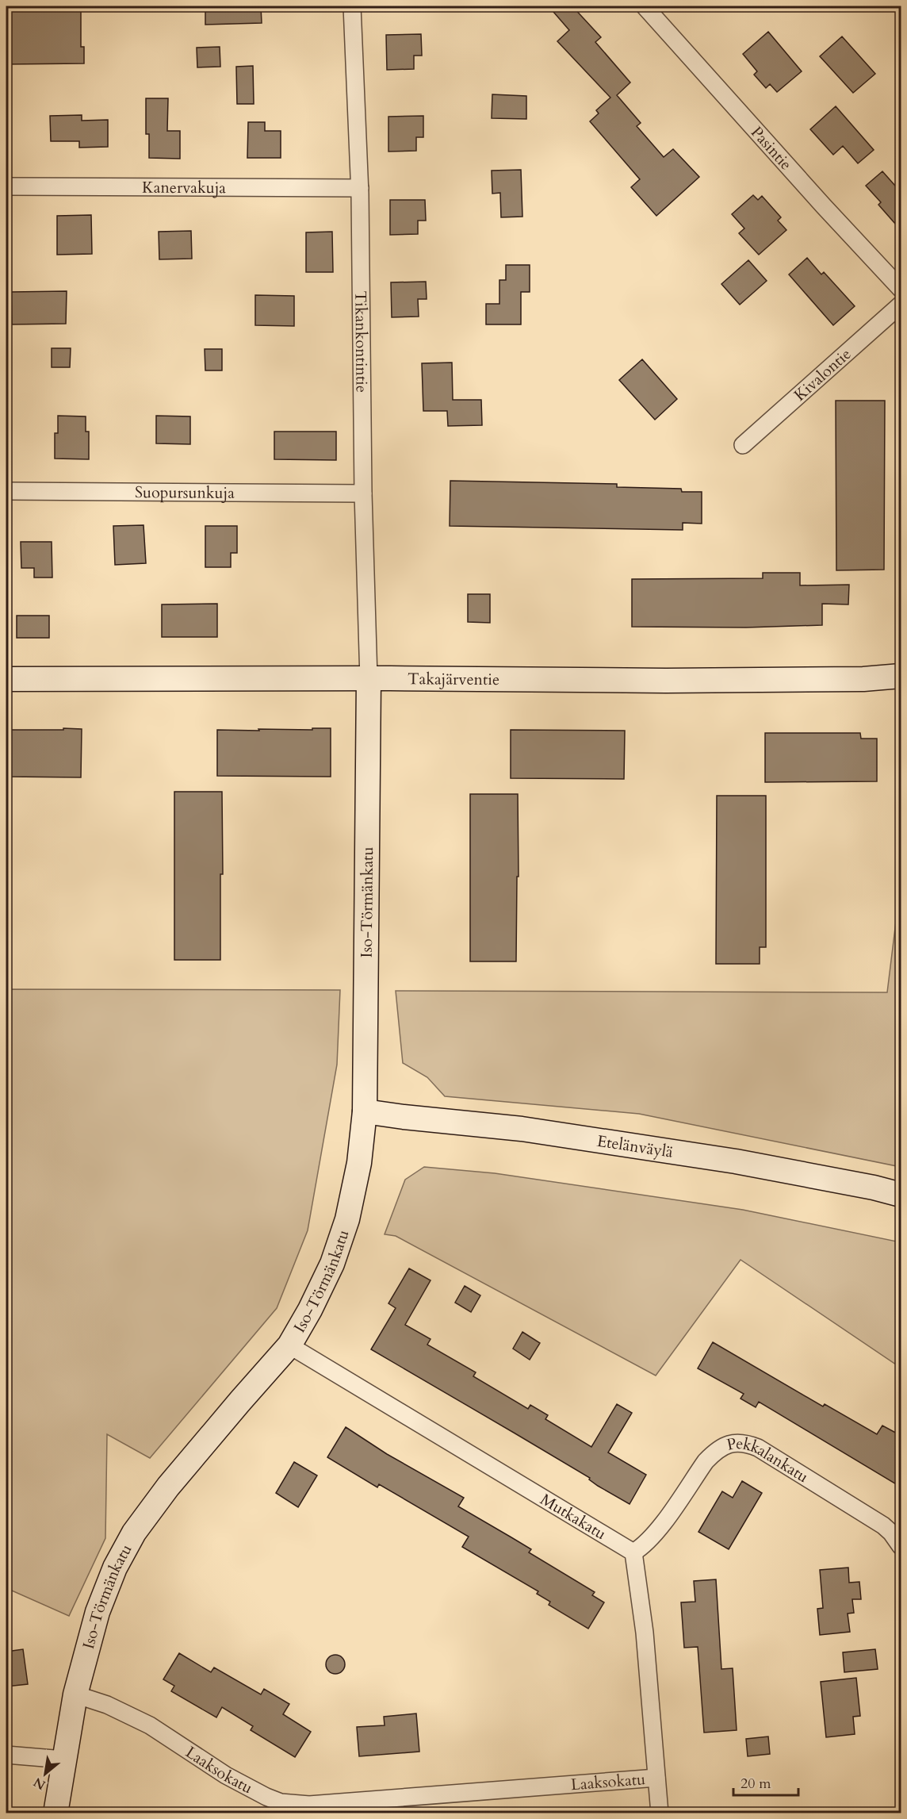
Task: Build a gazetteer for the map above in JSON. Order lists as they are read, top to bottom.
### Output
{
  "streets": {
    "street": [
      "Pasintie",
      "Kanervakuja",
      "Tikankontintie",
      "Kivalontie",
      "Suopursunkuja",
      "Takajärventie",
      "Iso-Törmänkatu",
      "Etelänväylä",
      "Pekkalankatu",
      "Mutkakatu",
      "Laaksokatu"
    ]
  },
  "crossings": [
    ["Kanervakuja", "Tikankontintie"],
    ["Tikankontintie", "Suopursunkuja"],
    ["Tikankontintie", "Takajärventie"],
    ["Tikankontintie", "Iso-Törmänkatu"],
    ["Takajärventie", "Iso-Törmänkatu"],
    ["Iso-Törmänkatu", "Etelänväylä"],
    ["Iso-Törmänkatu", "Mutkakatu"],
    ["Iso-Törmänkatu", "Laaksokatu"],
    ["Pekkalankatu", "Mutkakatu"]
  ],
  "scale_bar": "20 m",
  "north": "bottom left"
}
